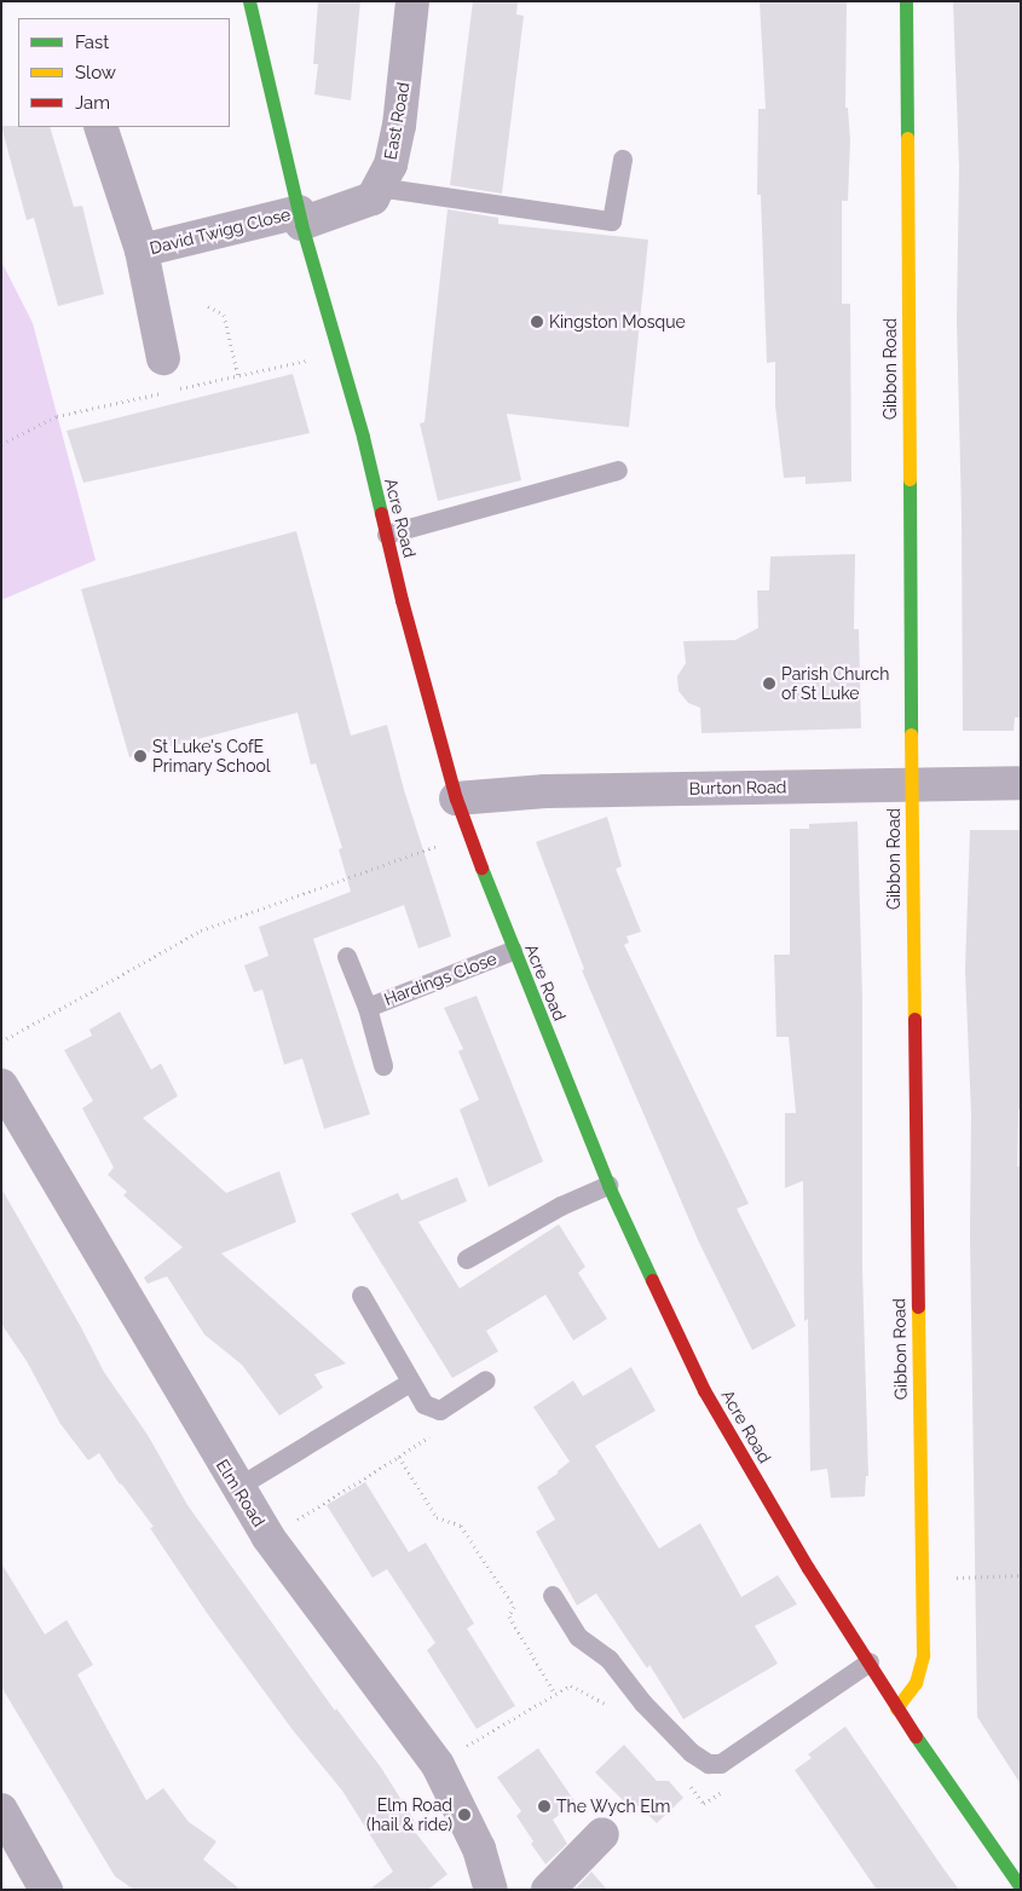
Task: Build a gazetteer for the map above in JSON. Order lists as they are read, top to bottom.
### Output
{
  "streets": {
    "street": [
      "East Road",
      "David Twigg Close",
      "Gibbon Road",
      "Acre Road",
      "Burton Road",
      "Elm Road"
    ],
    "lane": ["Hardings Close"]
  },
  "crossings": [
    ["East Road", "David Twigg Close"],
    ["East Road", "Acre Road"],
    ["David Twigg Close", "Acre Road"],
    ["Gibbon Road", "Acre Road"],
    ["Gibbon Road", "Burton Road"],
    ["Acre Road", "Burton Road"],
    ["Acre Road", "Hardings Close"]
  ],
  "places": [
    "Kingston Mosque",
    "Parish Church of St Luke",
    "St Luke's CofE Primary School",
    "The Wych Elm",
    "Elm Road (hail & ride)"
  ],
  "legend": ["Fast", "Slow", "Jam"]
}
